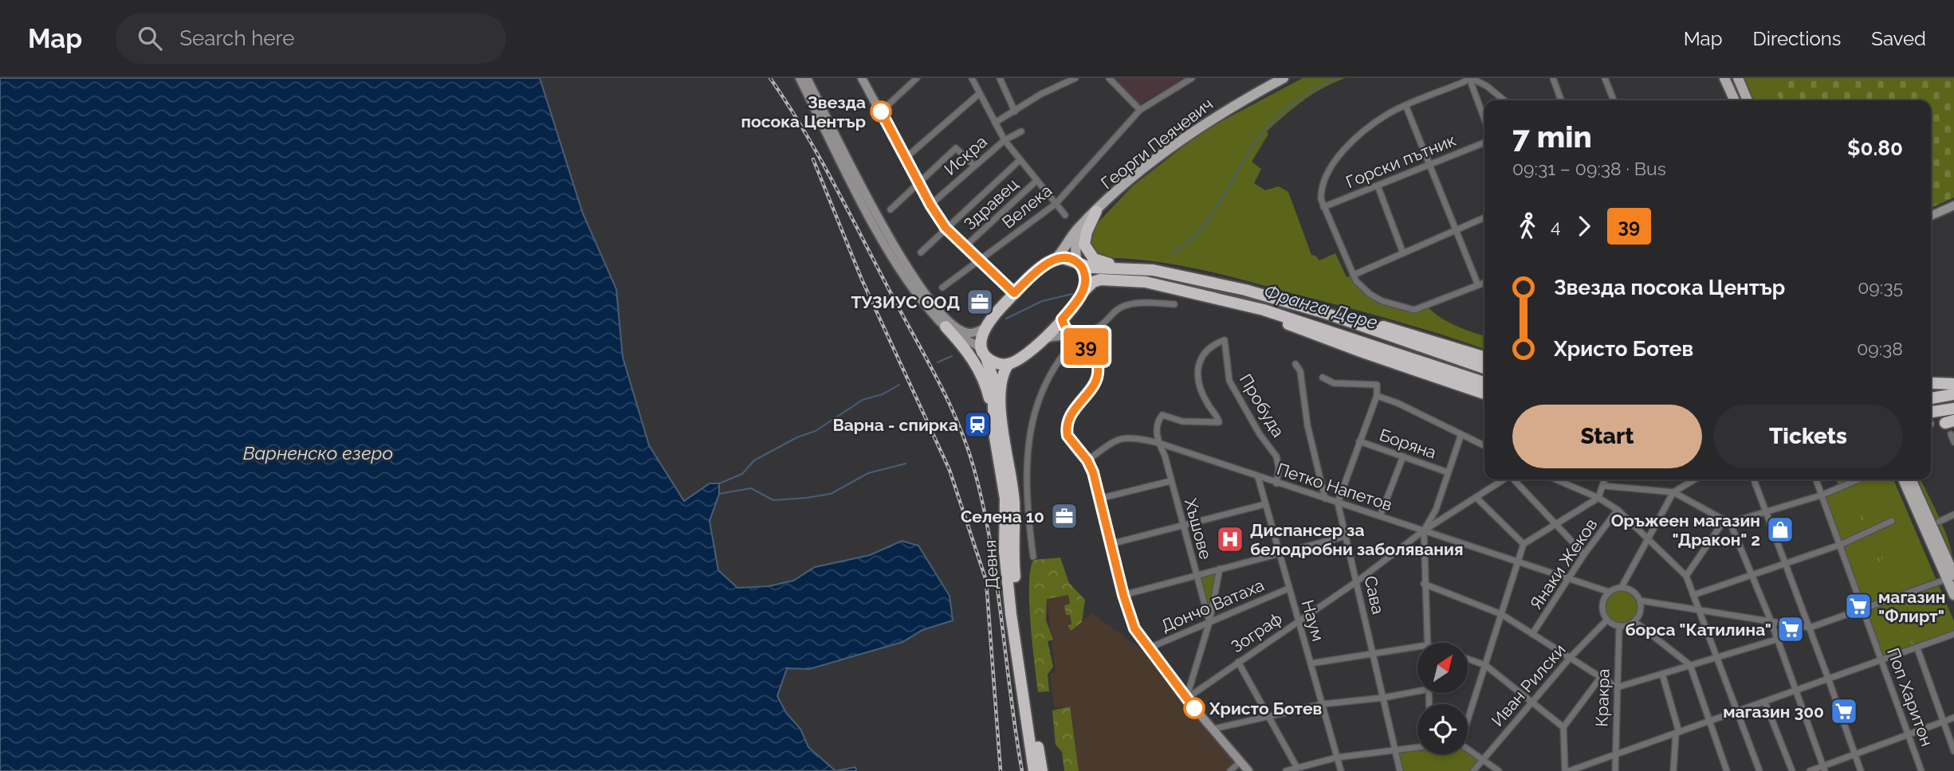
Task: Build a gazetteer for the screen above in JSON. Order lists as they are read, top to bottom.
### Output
{
  "streets": {
    "highway": ["Девня"],
    "main road": ["Георги Пеячевич"],
    "street": [
      "Искра",
      "Горски пътник",
      "Здравец",
      "Велека",
      "Прoбудa",
      "Боряна",
      "Петко Напетов",
      "Хъшове",
      "Янаки Жеков",
      "Сава",
      "Дончо Ватаха",
      "Наум",
      "Зограф",
      "Иван Рилски",
      "Поп Харитон",
      "Кракра"
    ]
  },
  "crossings": [
    ["Прoбудa", "Петко Напетов"],
    ["Прoбудa", "Хъшове"],
    ["Петко Напетов", "Хъшове"],
    ["Петко Напетов", "Янаки Жеков"],
    ["Петко Напетов", "Сава"],
    ["Петко Напетов", "Наум"],
    ["Петко Напетов", "Зограф"],
    ["Петко Напетов", "Иван Рилски"],
    ["Петко Напетов", "Кракра"],
    ["Хъшове", "Дончо Ватаха"],
    ["Сава", "Зограф"],
    ["Дончо Ватаха", "Наум"],
    ["Наум", "Зограф"],
    ["Иван Рилски", "Кракра"]
  ],
  "water": ["Франга Дере", "Варненско езеро"],
  "places": {
    "other": ["Звезда посока Център", "Христо Ботев"],
    "office": ["ТУЗИУС ООД", "Селена 10"],
    "station": ["Варна - спирка"],
    "shop": ["Оръжеен магазин \"Дракон\" 2"],
    "hospital": ["Диспансер за белодробни заболявания"],
    "supermarket": ["магазин \"Флирт\"", "борса \"Катилина\"", "магазин 300"]
  },
  "lines": ["bus line 39"],
  "north": "top right",
  "page": {
    "header": "Map",
    "search": "Search here",
    "nav": ["Map", "Directions", "Saved"],
    "on_map": "39",
    "heading": ["7 min", "09:31 – 09:38 · Bus", "$0.80"],
    "legs": ["4", "39"],
    "list": [
      {
        "name": "Звезда посока Център",
        "value": "09:35"
      },
      {
        "name": "Христо Ботев",
        "value": "09:38"
      }
    ],
    "buttons": ["Start", "Tickets"]
  }
}
